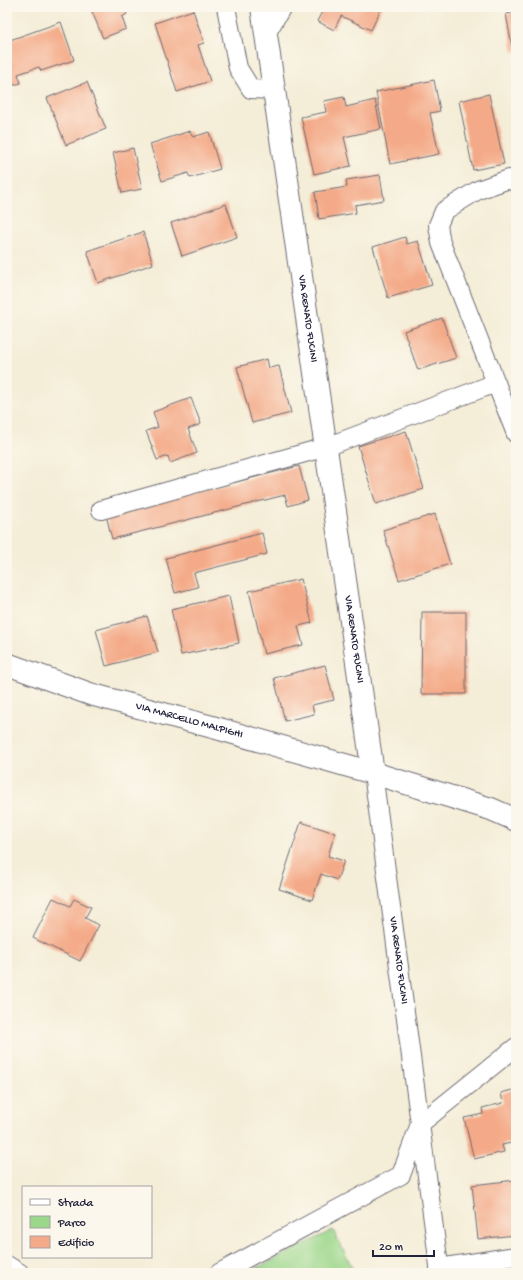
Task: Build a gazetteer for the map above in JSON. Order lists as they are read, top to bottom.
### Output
{
  "streets": {
    "street": ["VIA RENATO FUCINI", "VIA MARCELLO MALPIGHI"]
  },
  "crossings": [
    ["VIA RENATO FUCINI", "VIA MARCELLO MALPIGHI"]
  ],
  "legend": ["Strada", "Parco", "Edificio"],
  "scale_bar": "20 m"
}
